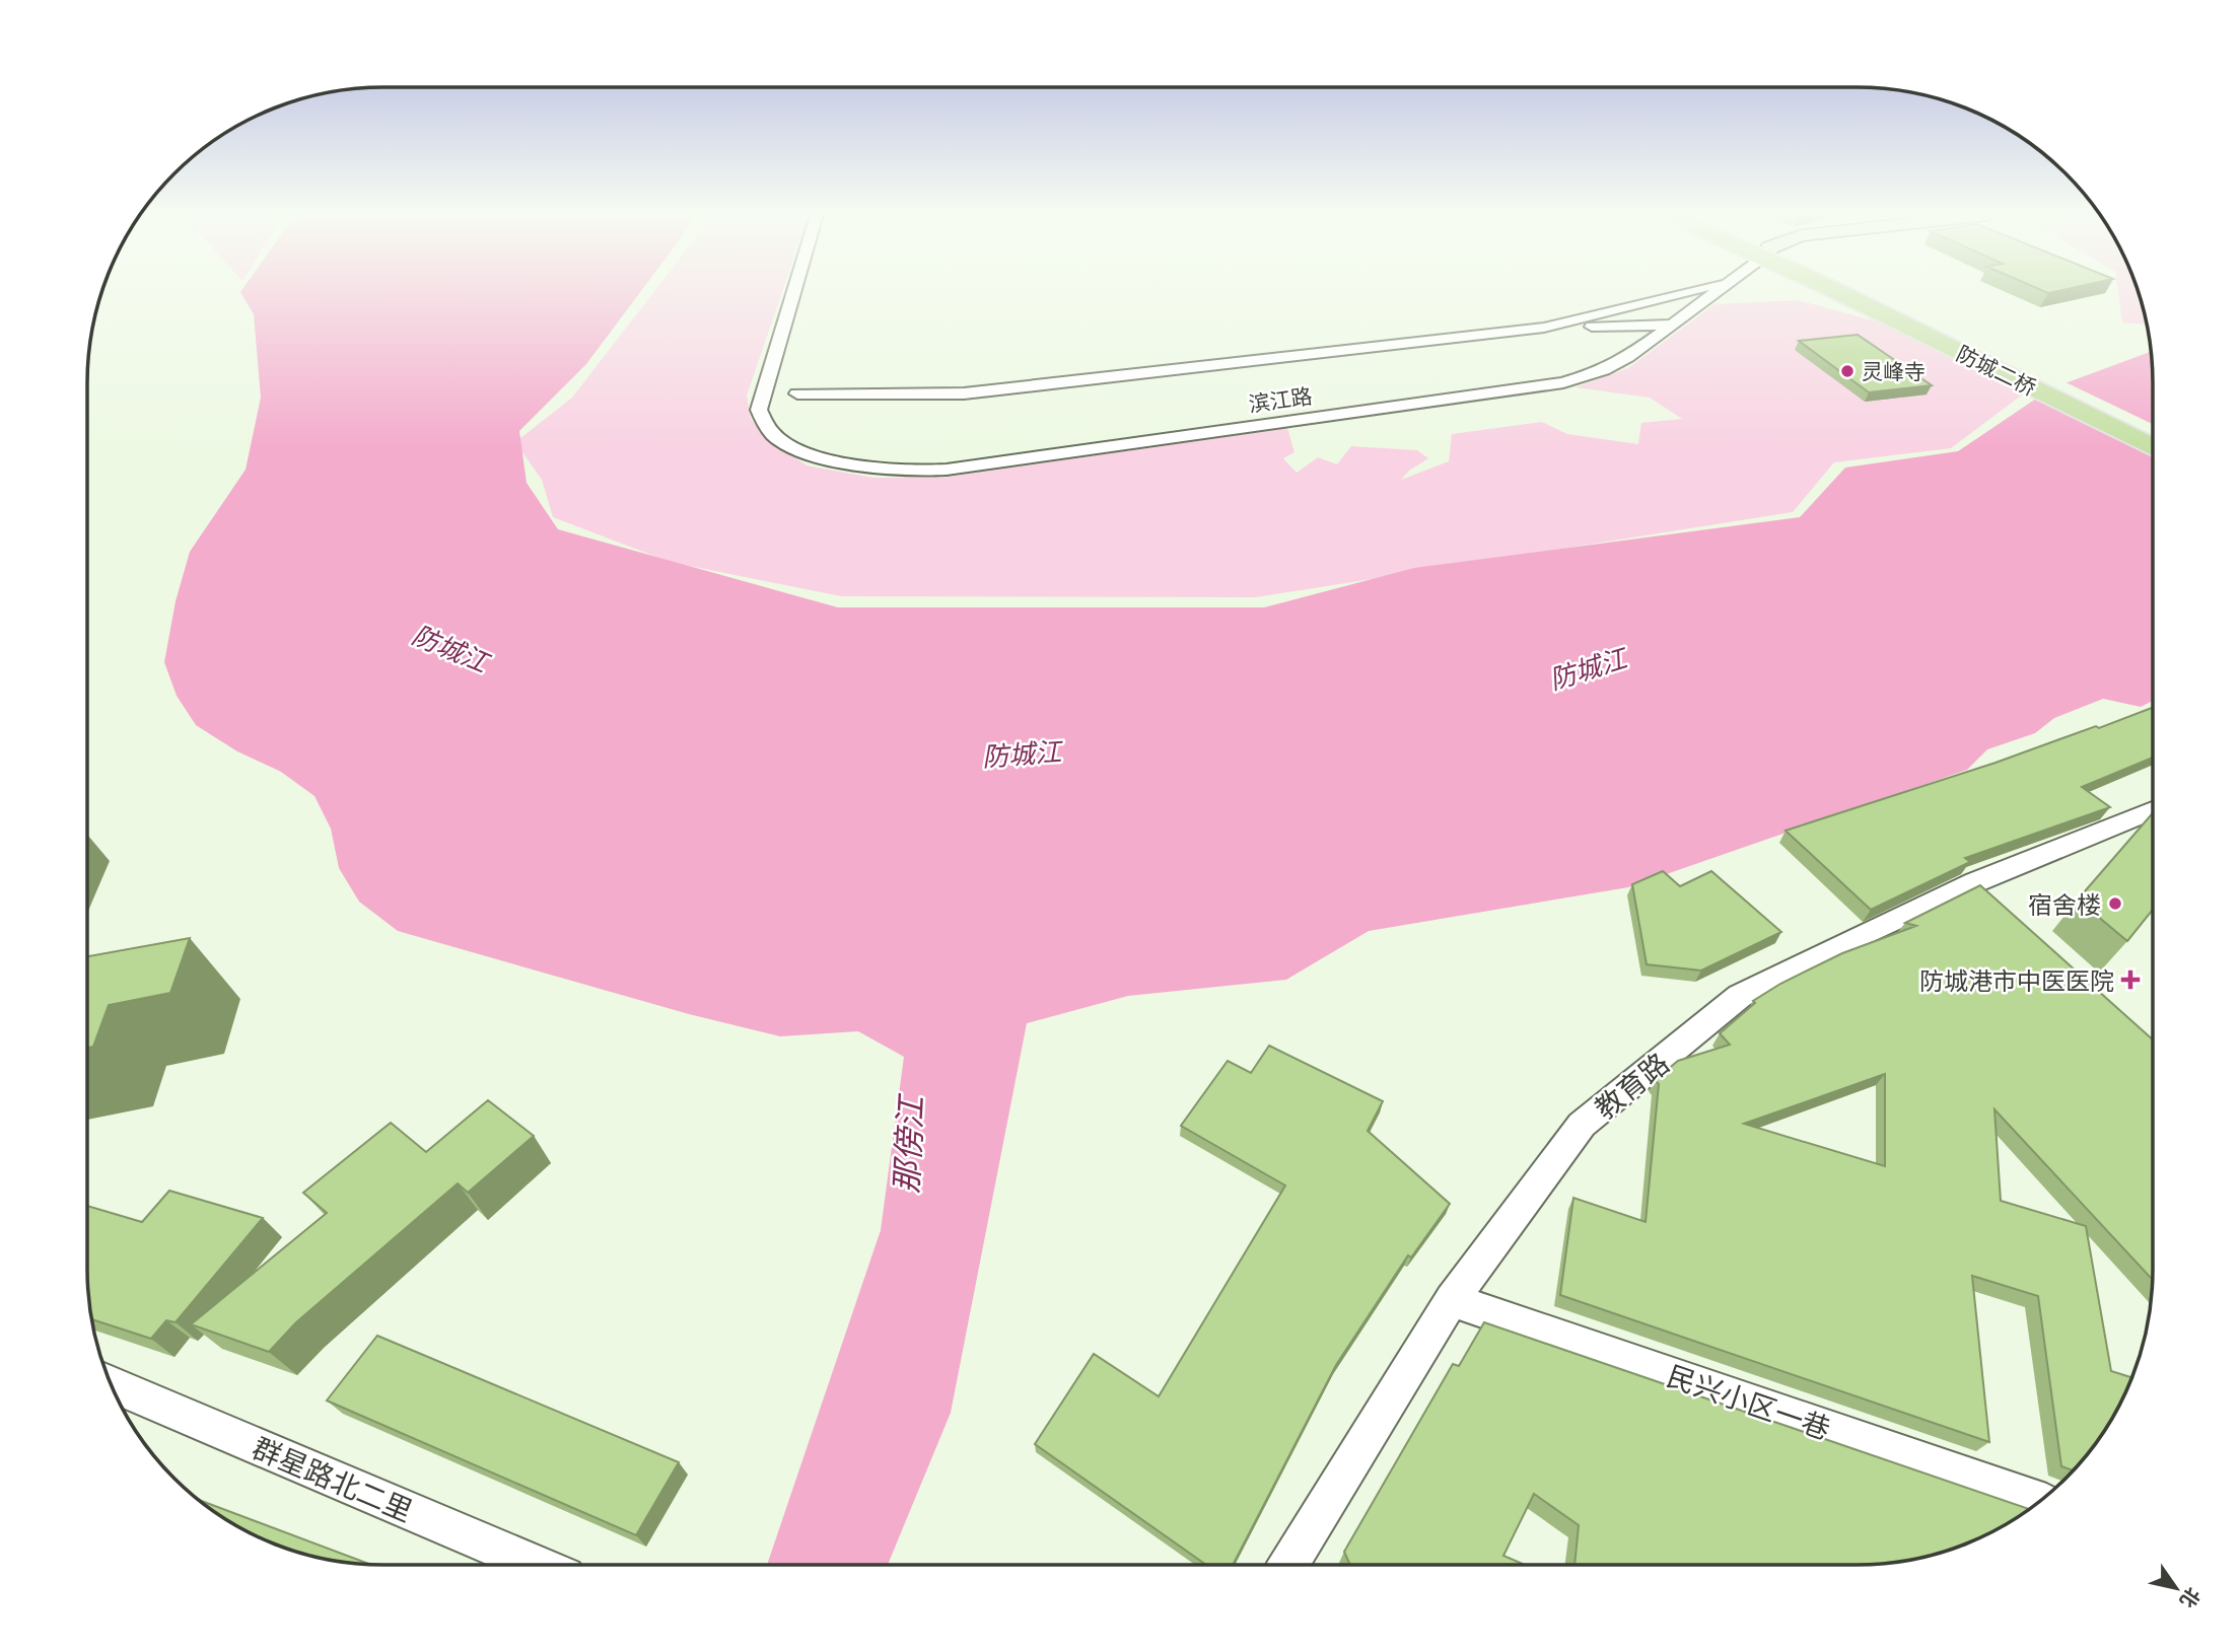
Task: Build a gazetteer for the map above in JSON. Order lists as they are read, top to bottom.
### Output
{
  "streets": {
    "main road": ["防城二桥"],
    "street": [
      "滨江路",
      "教育路",
      "民兴小区一巷",
      "群星路北二里"
    ]
  },
  "crossings": [
    ["教育路", "民兴小区一巷"]
  ],
  "water": ["防城江", "那傍江"],
  "places": {
    "other": ["灵峰寺", "宿舍楼"],
    "health": ["防城港市中医医院"]
  },
  "north": "bottom right"
}
